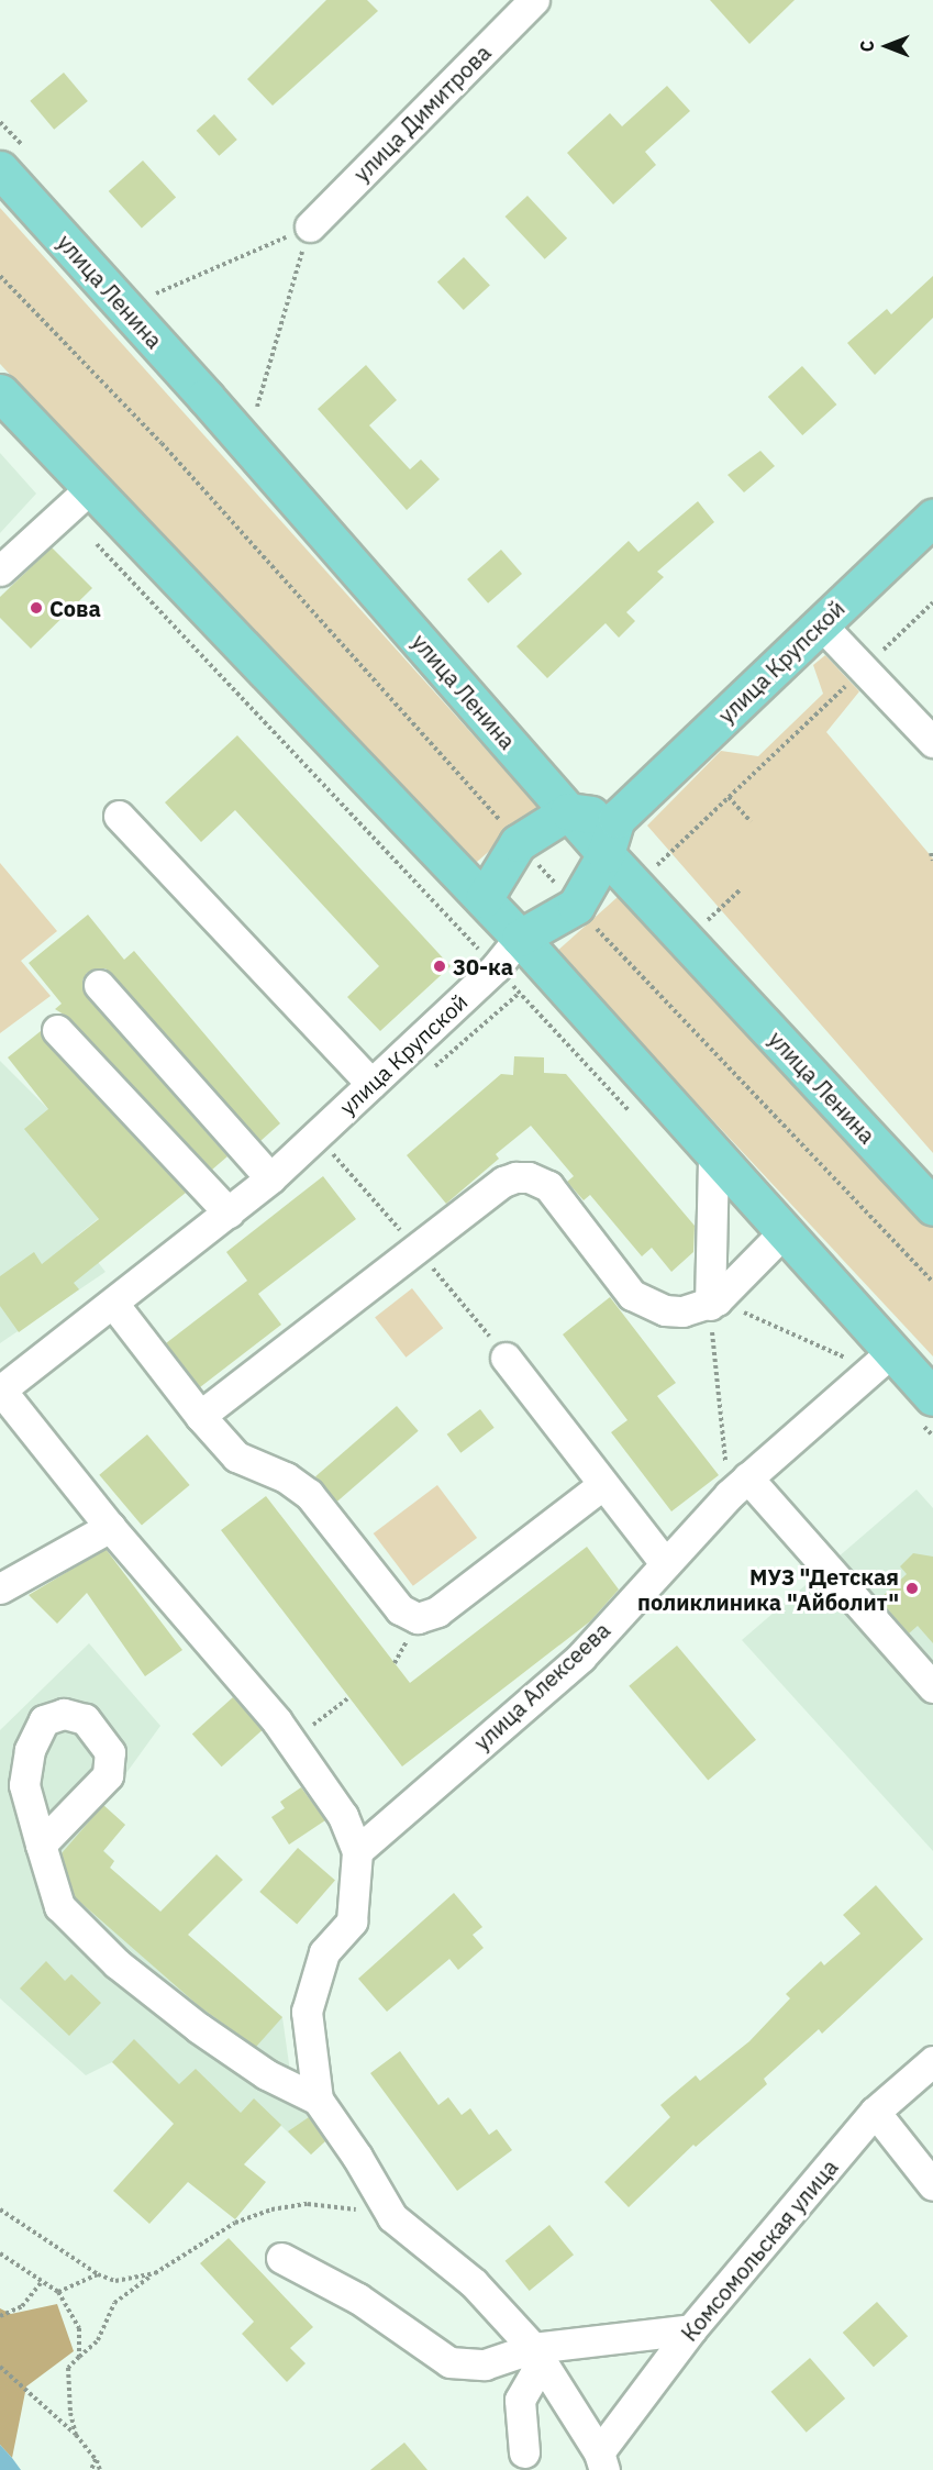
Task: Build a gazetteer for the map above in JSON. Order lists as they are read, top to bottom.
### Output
{
  "streets": {
    "main road": ["улица Ленина", "улица Крупской"],
    "street": ["улица Димитрова", "улица Алексеева", "Комсомольская улица"]
  },
  "crossings": [
    ["улица Ленина", "улица Крупской"]
  ],
  "places": ["Сова", "30-ка", "МУЗ \"Детская поликлиника \"Айболит\""],
  "north": "left"
}
